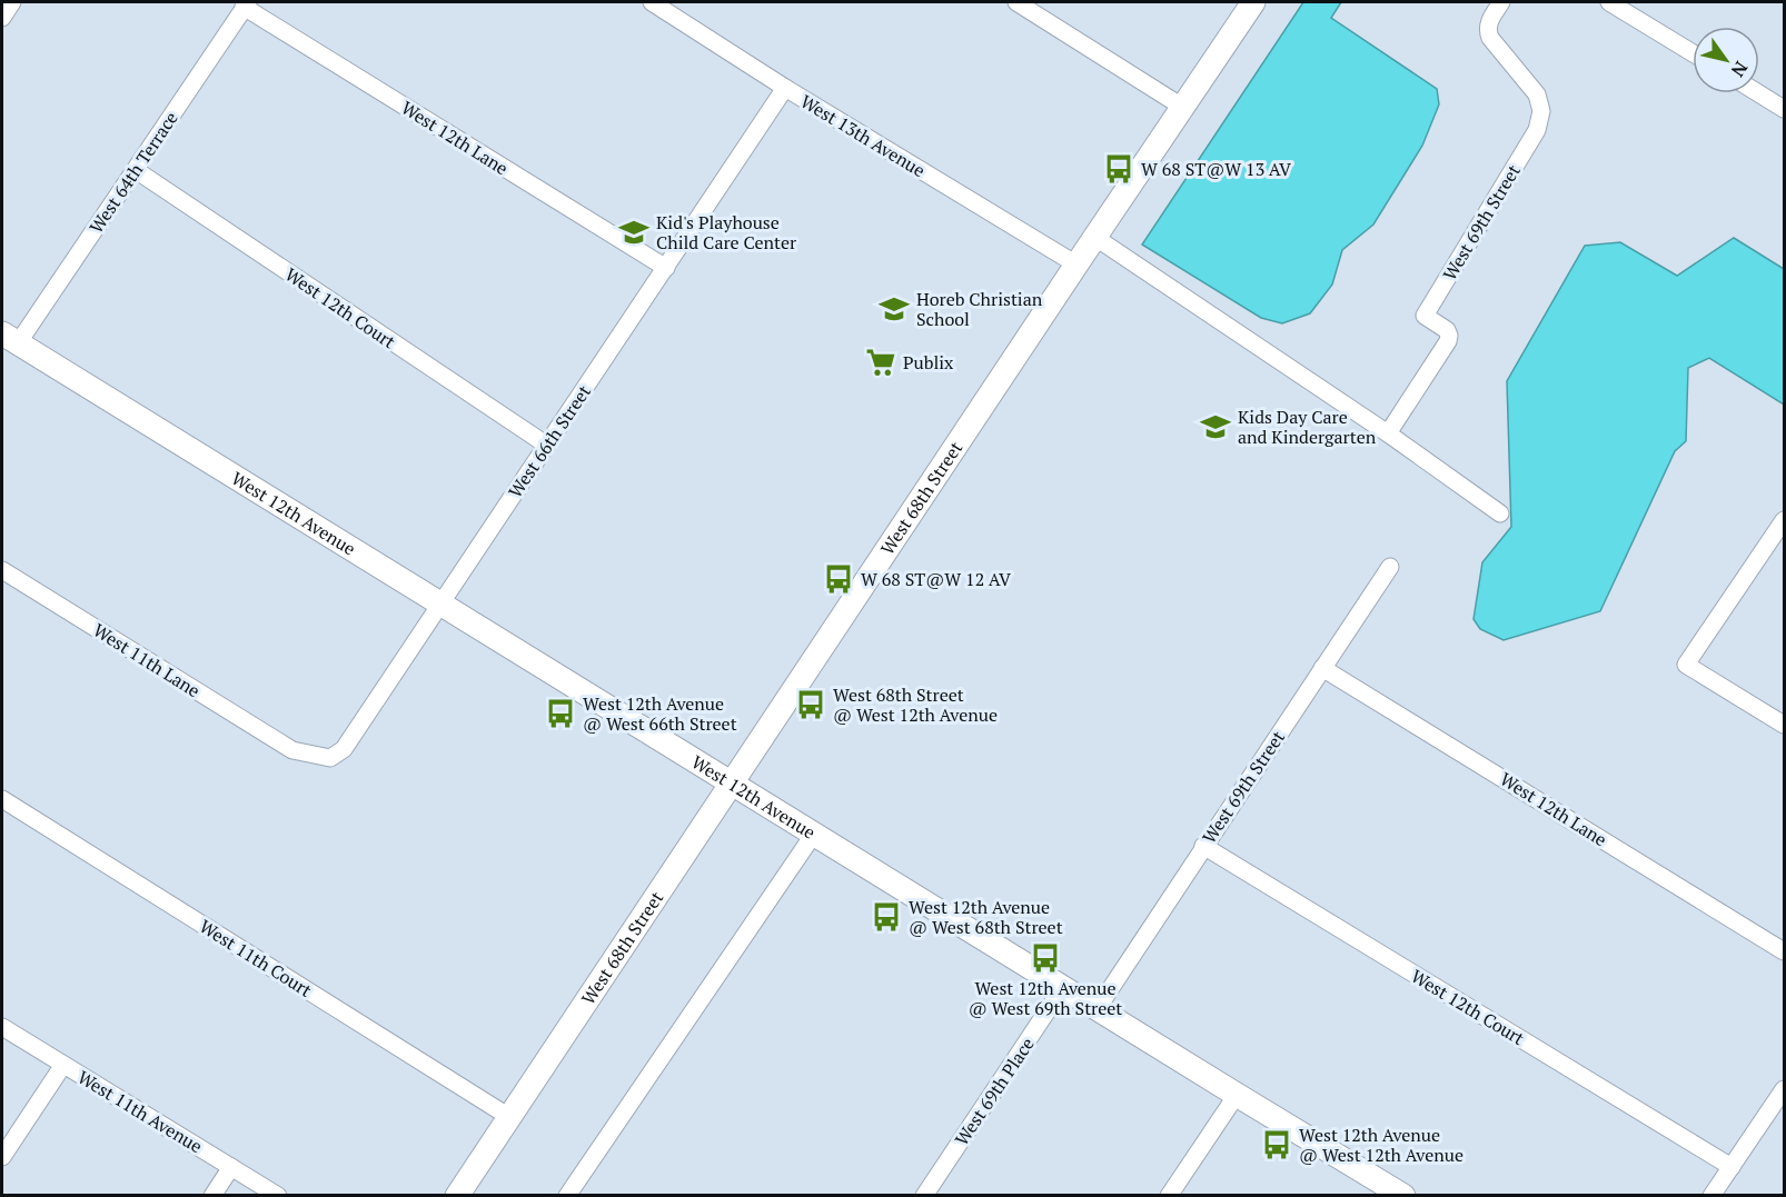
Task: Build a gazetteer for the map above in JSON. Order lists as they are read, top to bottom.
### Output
{
  "streets": {
    "main road": ["West 68th Street", "West 12th Avenue"],
    "street": [
      "West 13th Avenue",
      "West 12th Lane",
      "West 64th Terrace",
      "West 69th Street",
      "West 12th Court",
      "West 66th Street",
      "West 11th Lane",
      "West 11th Court",
      "West 69th Place",
      "West 11th Avenue"
    ]
  },
  "crossings": [
    ["West 13th Avenue", "West 66th Street"],
    ["West 13th Avenue", "West 68th Street"],
    ["West 12th Lane", "West 64th Terrace"],
    ["West 12th Lane", "West 69th Street"],
    ["West 12th Lane", "West 66th Street"],
    ["West 64th Terrace", "West 12th Court"],
    ["West 64th Terrace", "West 12th Avenue"],
    ["West 69th Street", "West 12th Court"],
    ["West 69th Street", "West 12th Avenue"],
    ["West 12th Court", "West 66th Street"],
    ["West 66th Street", "West 12th Avenue"],
    ["West 66th Street", "West 11th Lane"],
    ["West 68th Street", "West 12th Avenue"],
    ["West 68th Street", "West 11th Court"],
    ["West 12th Avenue", "West 69th Place"]
  ],
  "places": {
    "bus stop": [
      "W 68 ST@W 13 AV",
      "W 68 ST@W 12 AV",
      "West 68th Street @ West 12th Avenue",
      "West 12th Avenue @ West 66th Street",
      "West 12th Avenue @ West 68th Street",
      "West 12th Avenue @ West 69th Street",
      "West 12th Avenue @ West 12th Avenue"
    ],
    "school or university": ["Kid's Playhouse Child Care Center", "Horeb Christian School", "Kids Day Care and Kindergarten"],
    "supermarket": ["Publix"]
  },
  "north": "bottom right"
}
